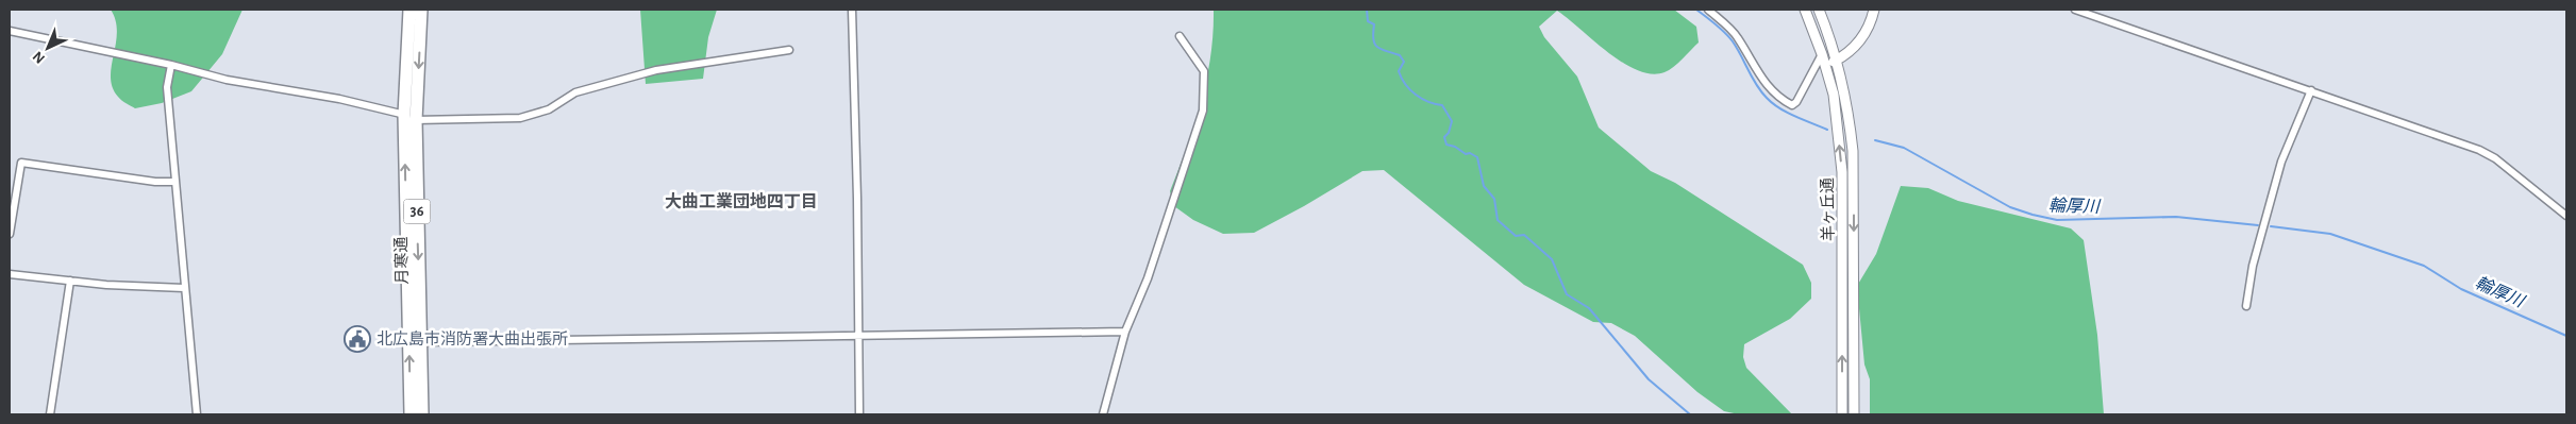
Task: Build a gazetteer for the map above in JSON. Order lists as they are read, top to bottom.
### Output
{
  "streets": {
    "highway": ["36", "月寒通"],
    "main road": ["羊ヶ丘通"]
  },
  "districts": ["大曲工業団地四丁目"],
  "water": ["輪厚川"],
  "places": {
    "public building": ["北広島市消防署大曲出張所"]
  },
  "north": "bottom left"
}
